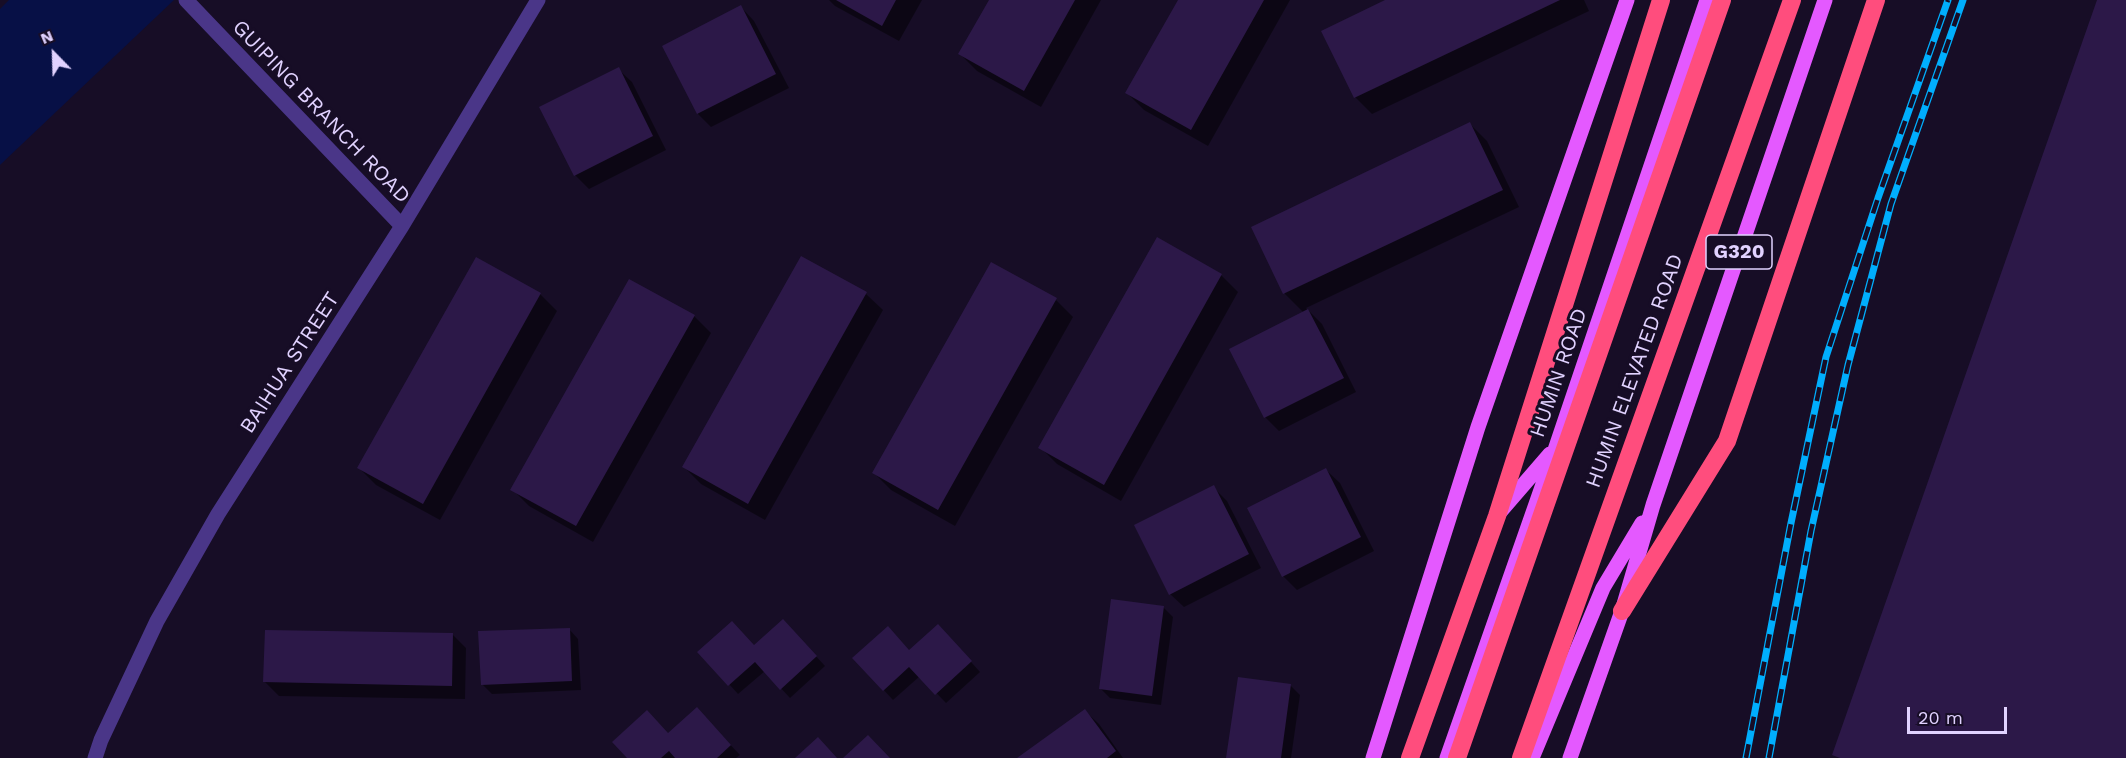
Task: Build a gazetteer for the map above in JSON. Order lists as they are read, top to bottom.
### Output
{
  "streets": {
    "highway": ["HUMIN ELEVATED ROAD"],
    "main road": ["G320", "HUMIN ROAD"],
    "street": ["GUIPING BRANCH ROAD", "BAIHUA STREET"]
  },
  "crossings": [
    ["GUIPING BRANCH ROAD", "BAIHUA STREET"]
  ],
  "scale_bar": "20 m",
  "north": "top left"
}
